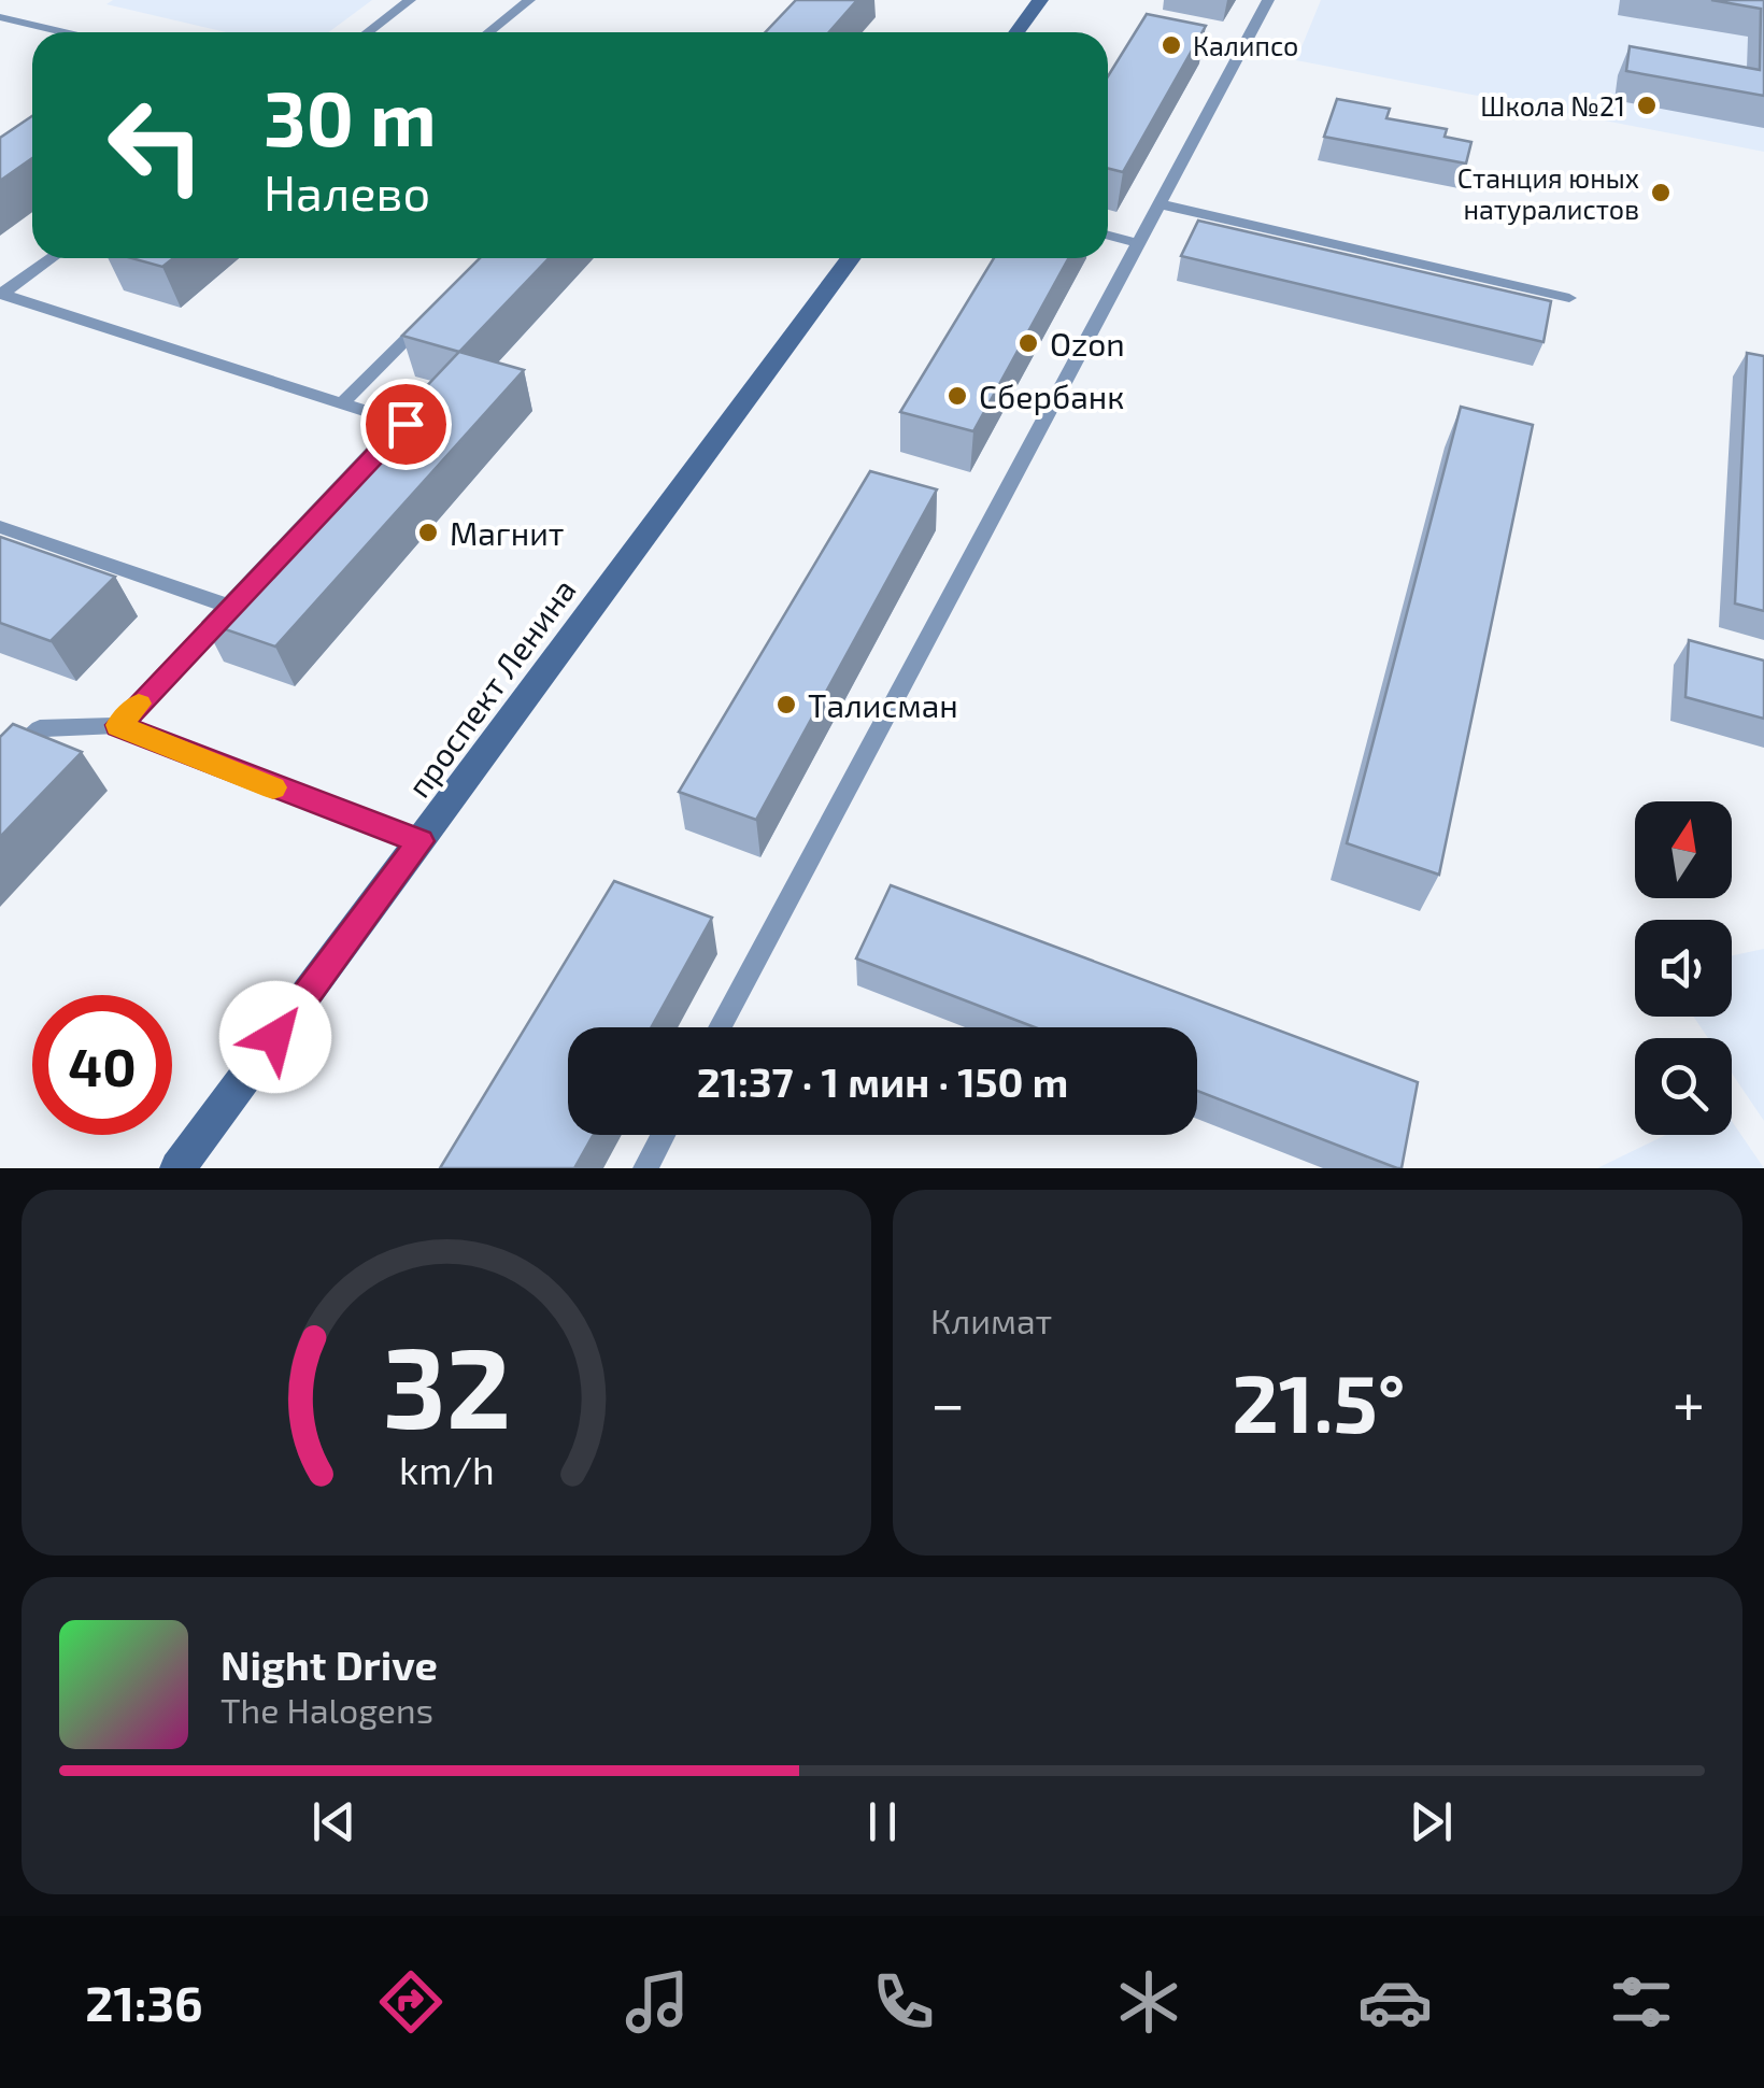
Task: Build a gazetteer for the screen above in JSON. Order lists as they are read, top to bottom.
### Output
{
  "streets": {
    "street": ["проспект Ленина"]
  },
  "places": [
    "Калипсо",
    "Школа №21",
    "Станция юных натуралистов",
    "Ozon",
    "Сбербанк",
    "Магнит",
    "Талисман"
  ],
  "north": "top",
  "page": {
    "turn": ["30 m", "Налево"],
    "limit": "40",
    "trip": "21:37 · 1 мин · 150 m",
    "tile": "Климат",
    "heat": ["−", "21.5°", "+"],
    "song": ["Night Drive", "The Halogens"],
    "tabs": "21:36",
    "gauge": ["32", "km/h"]
  }
}
